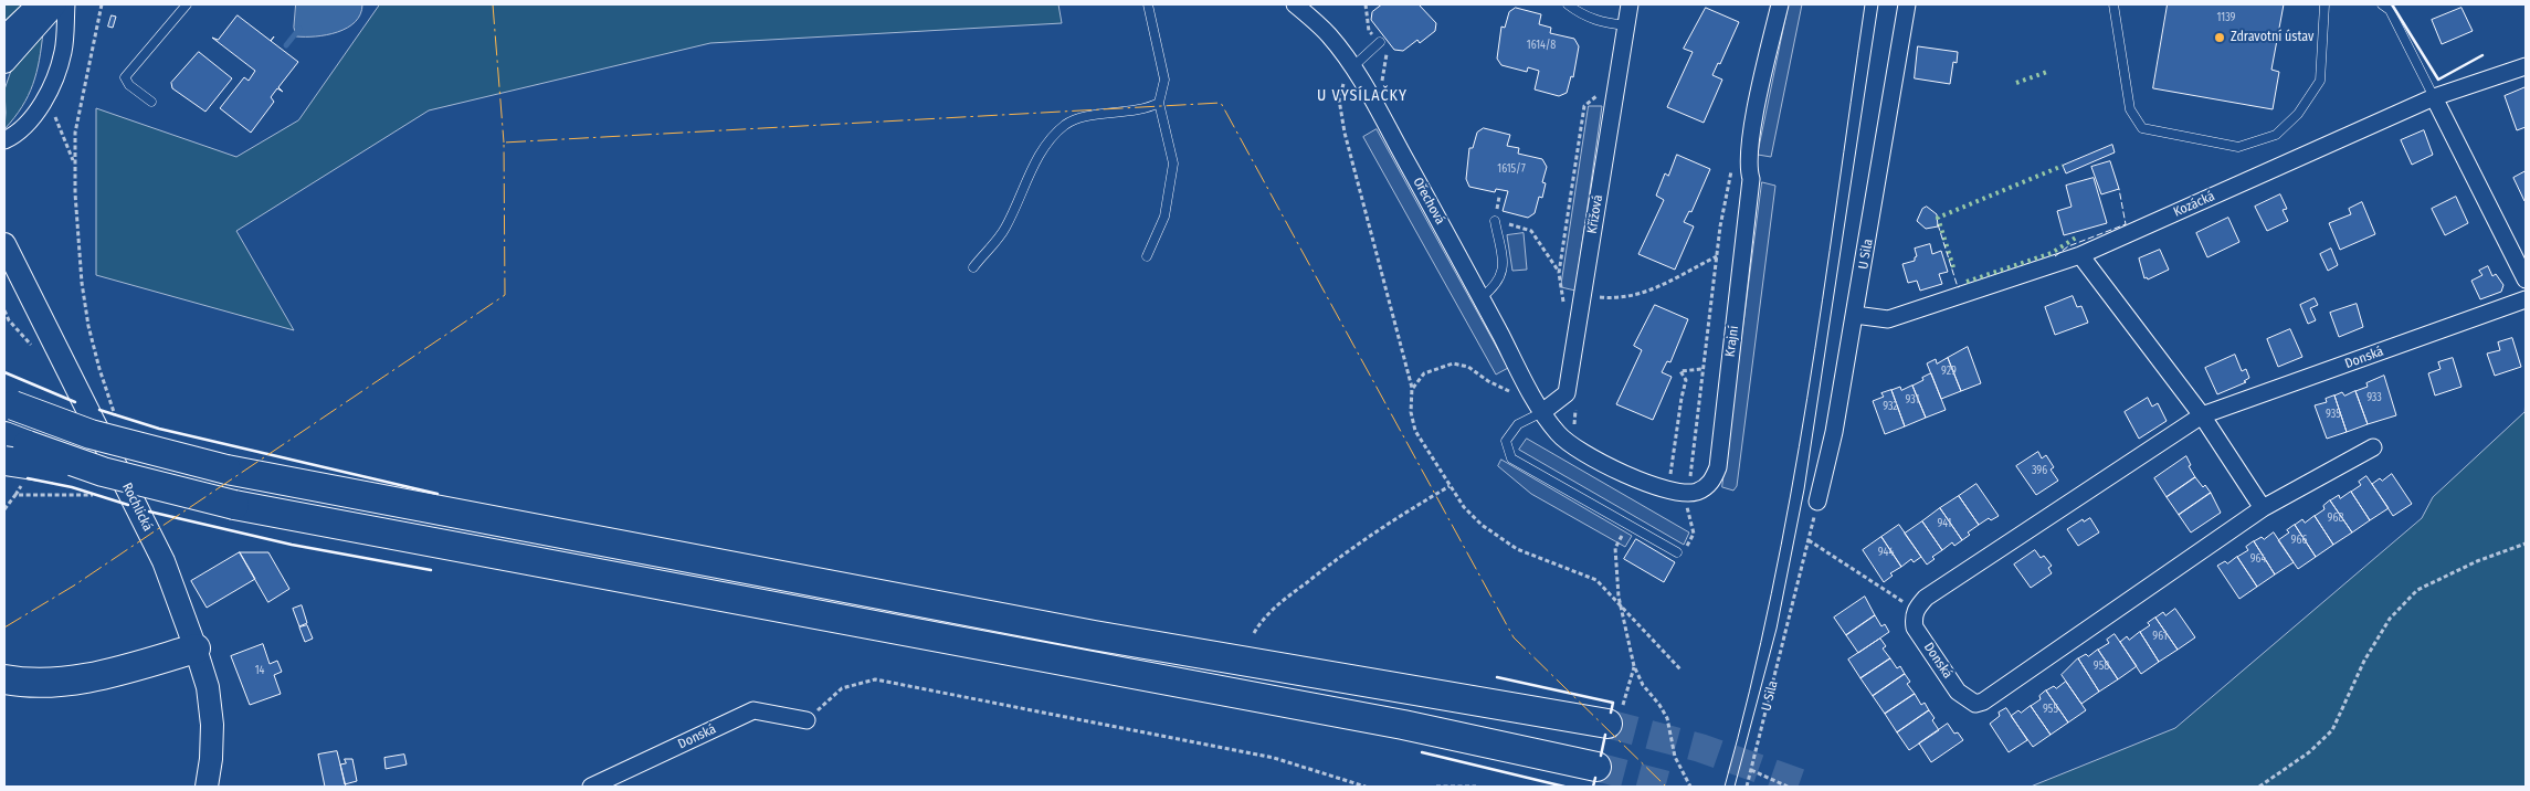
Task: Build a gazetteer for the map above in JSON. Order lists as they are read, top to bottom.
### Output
{
  "streets": {
    "street": [
      "Ořechová",
      "Kozácká",
      "Křížová",
      "U Sila",
      "Krajní",
      "Donská",
      "Rochlická"
    ]
  },
  "crossings": [
    ["Ořechová", "Křížová"],
    ["Kozácká", "U Sila"]
  ],
  "districts": ["U VYSÍLAČKY"],
  "places": ["Zdravotní ústav"],
  "house_numbers": [
    "1139",
    "1614/8",
    "1615/7",
    "929",
    "933",
    "931",
    "932",
    "935",
    "396",
    "968",
    "941",
    "966",
    "944",
    "964",
    "961",
    "958",
    "14",
    "955"
  ]
}
